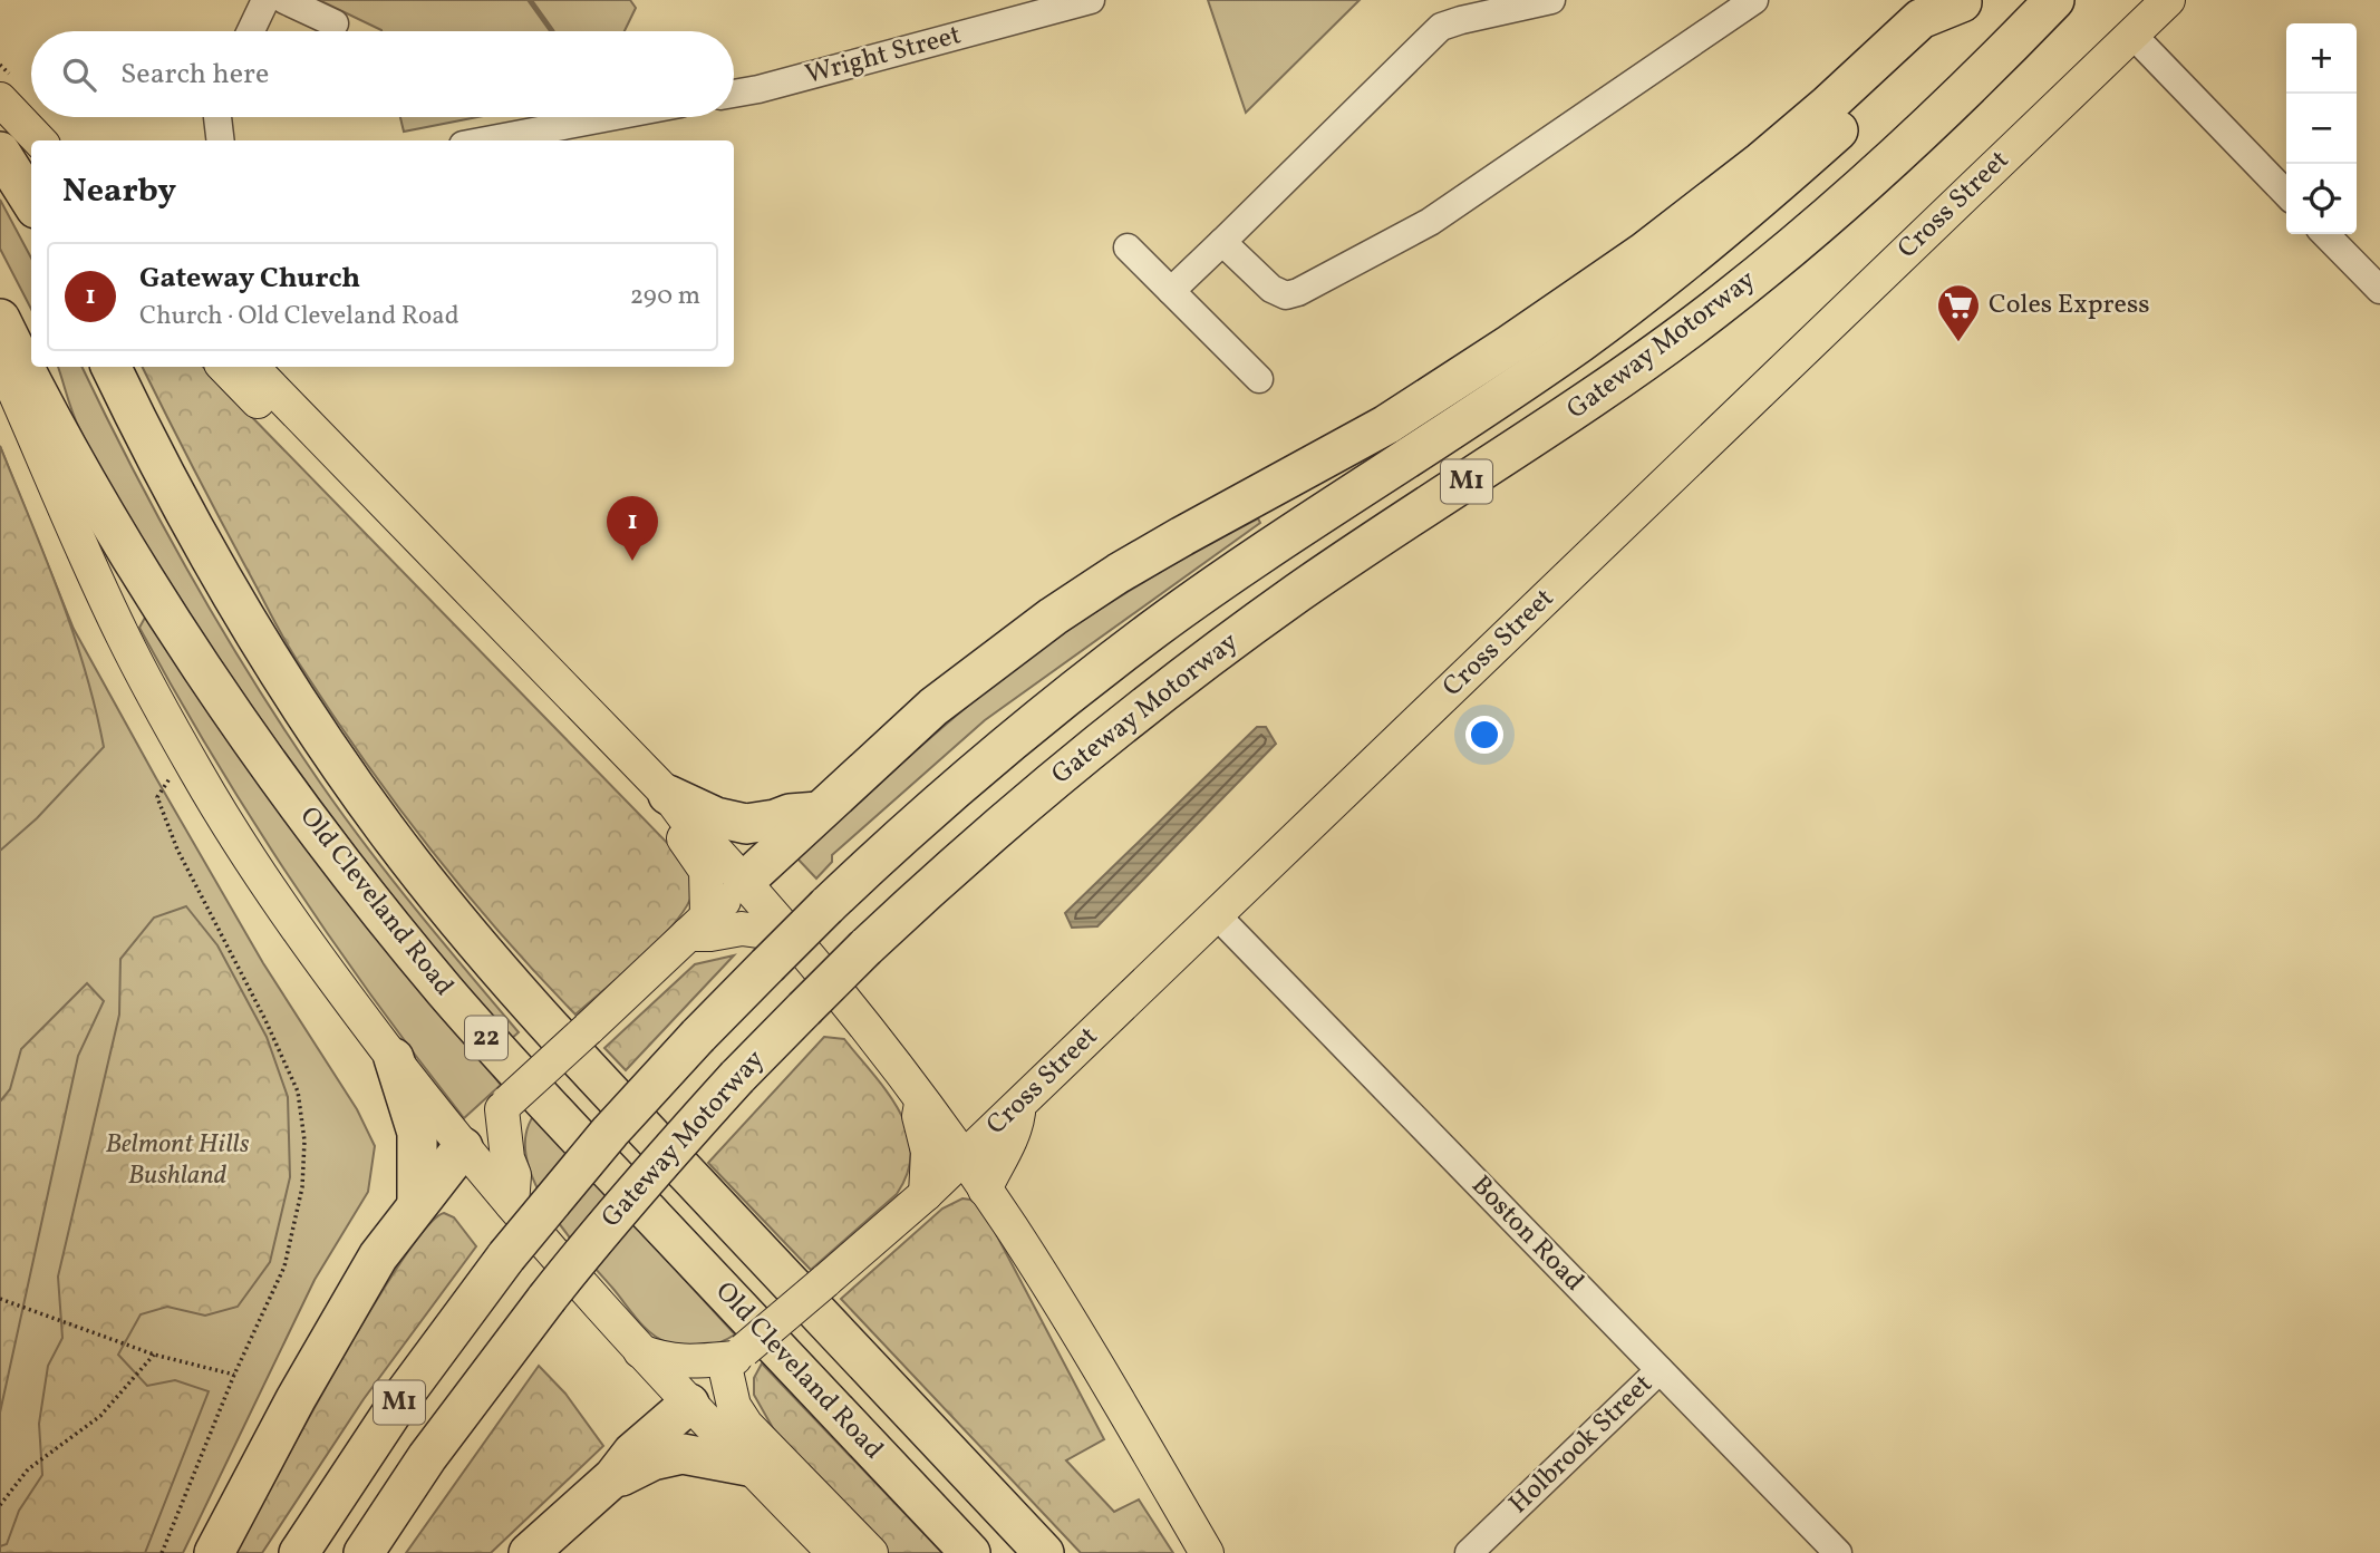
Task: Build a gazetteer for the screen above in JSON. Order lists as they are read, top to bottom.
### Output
{
  "streets": {
    "highway": [
      "Gateway Motorway",
      "M1",
      "Old Cleveland Road",
      "22"
    ],
    "main road": ["Cross Street"],
    "street": ["Wright Street", "Boston Road", "Holbrook Street"]
  },
  "crossings": [
    ["Cross Street", "Boston Road"],
    ["Boston Road", "Holbrook Street"]
  ],
  "parks": ["Belmont Hills Bushland"],
  "places": {
    "supermarket": ["Coles Express"]
  },
  "page": {
    "map_buttons": ["+", "−"],
    "search": "Search here",
    "heading": "Nearby",
    "list": [
      {
        "mark": "1",
        "name": "Gateway Church",
        "note": "Church · Old Cleveland Road",
        "value": "290 m"
      }
    ],
    "pins": "1"
  }
}
